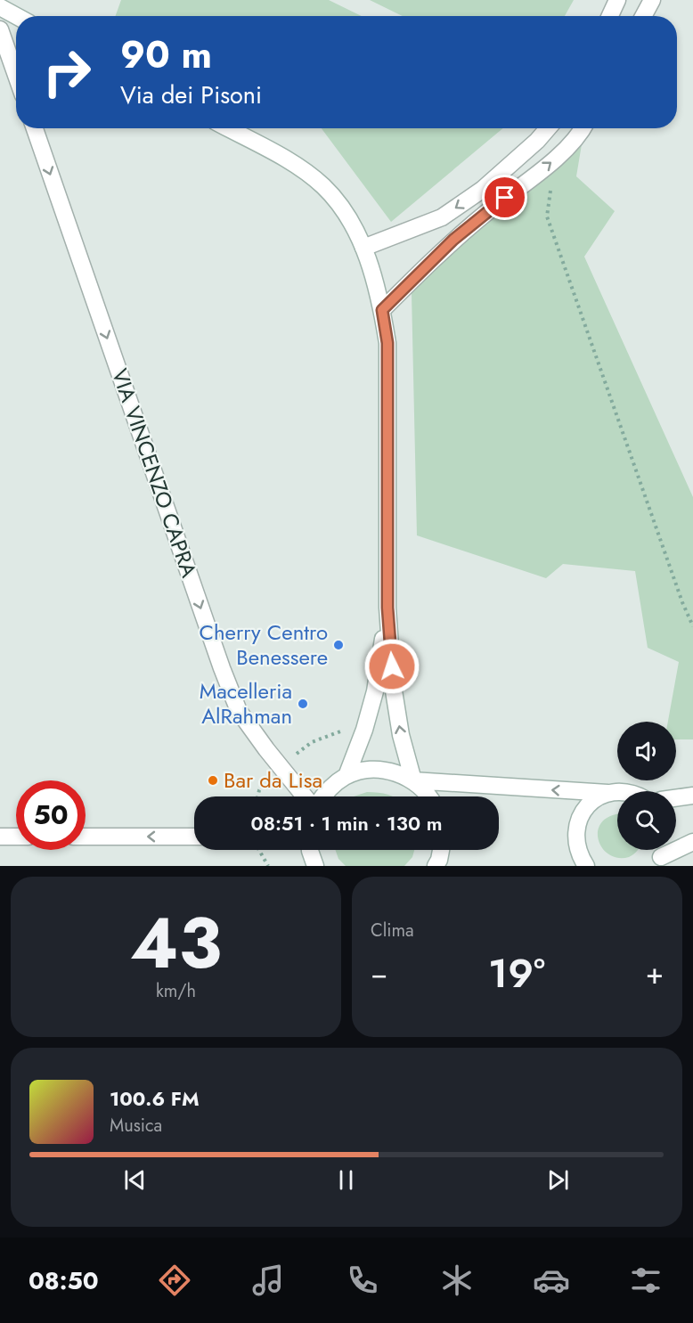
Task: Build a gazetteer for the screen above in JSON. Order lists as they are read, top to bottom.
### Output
{
  "streets": {
    "main road": ["VIA VINCENZO CAPRA"]
  },
  "one_way": ["VIA VINCENZO CAPRA"],
  "places": ["Cherry Centro Benessere", "Macelleria AlRahman", "Bar da Lisa"],
  "page": {
    "turn": ["90 m", "Via dei Pisoni"],
    "limit": "50",
    "trip": "08:51 · 1 min · 130 m",
    "tile": [
      ["43", "km/h"],
      "Clima"
    ],
    "heat": ["−", "19°", "+"],
    "song": ["100.6 FM", "Musica"],
    "tabs": "08:50"
  }
}
